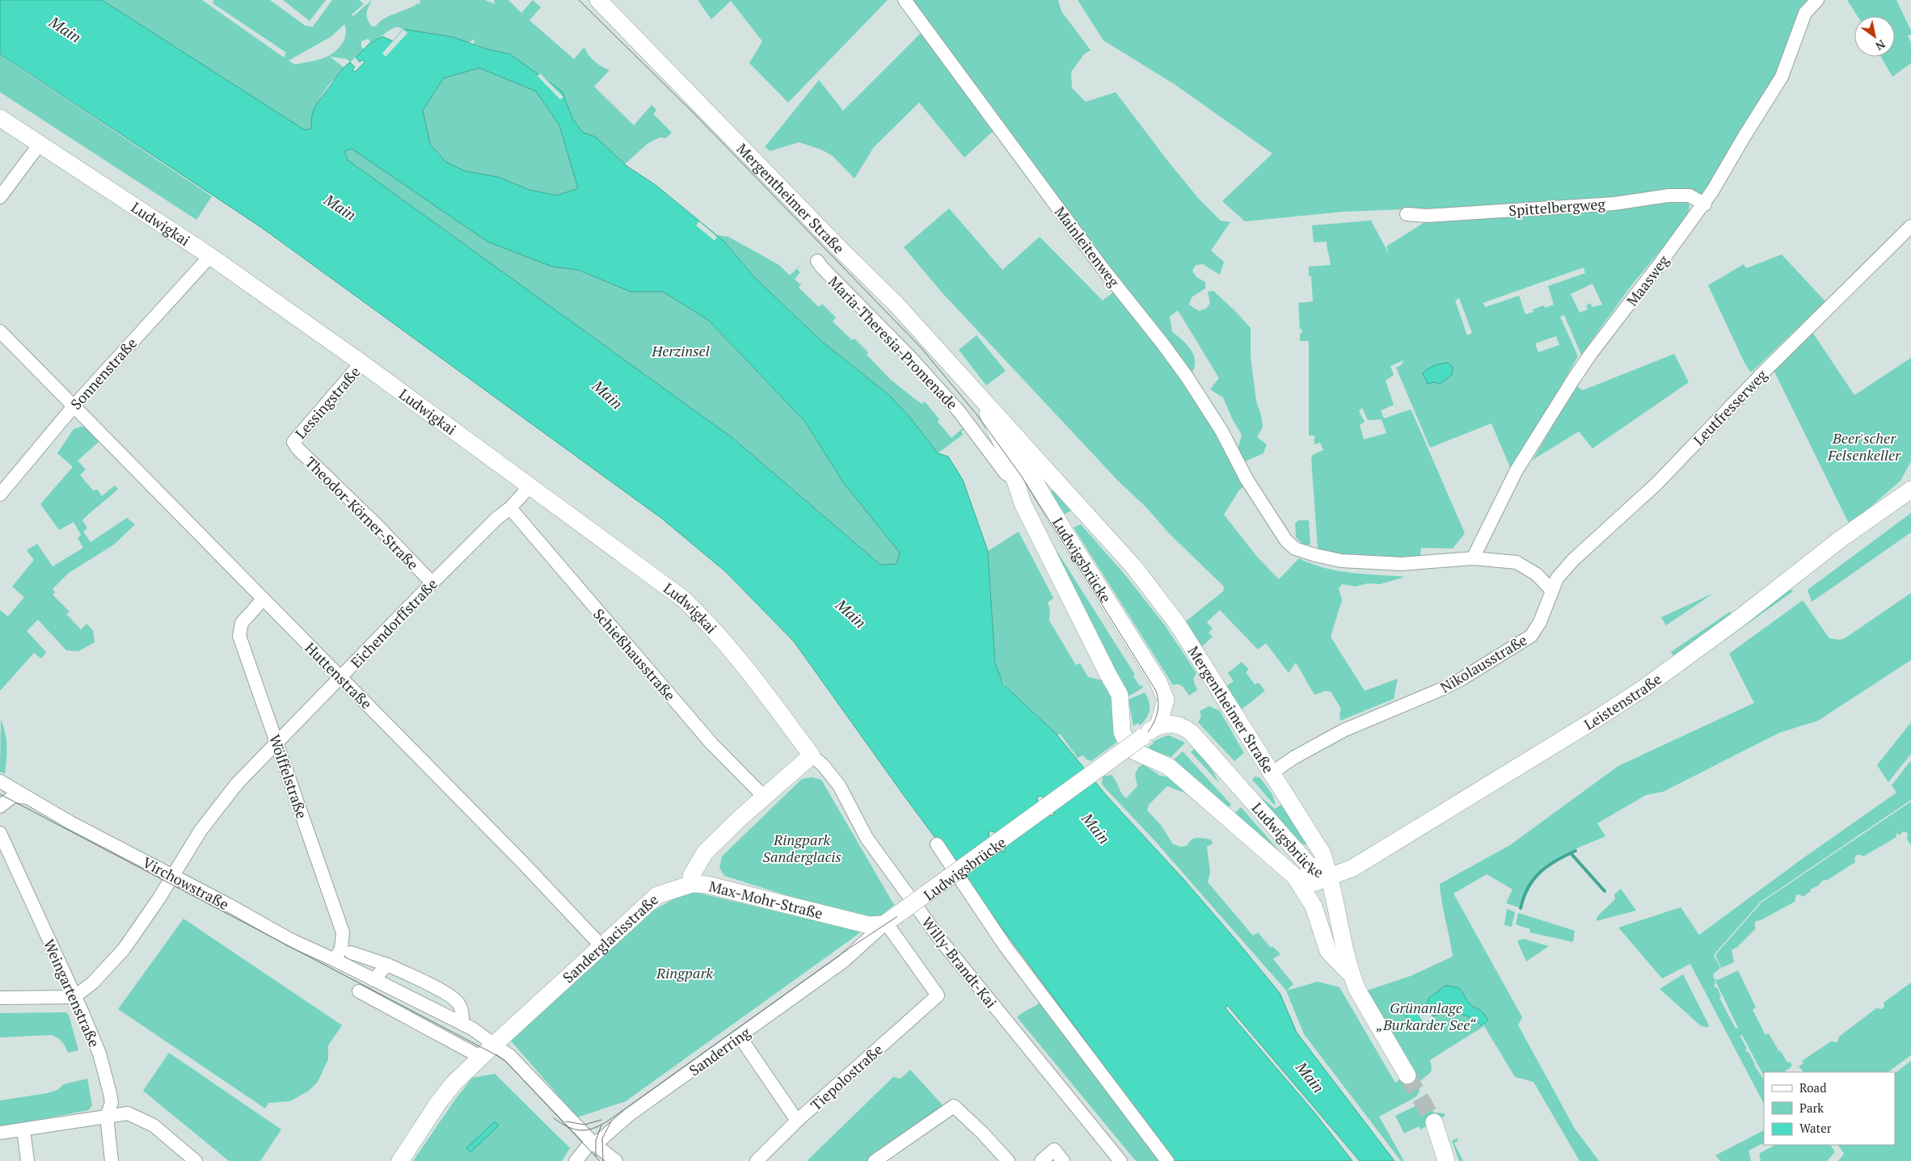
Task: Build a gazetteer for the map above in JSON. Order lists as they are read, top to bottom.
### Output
{
  "streets": {
    "main road": [
      "Mergentheimer Straße",
      "Ludwigkai",
      "Ludwigsbrücke",
      "Leistenstraße",
      "Max-Mohr-Straße",
      "Sanderglacisstraße"
    ],
    "street": [
      "Spittelbergweg",
      "Mainleitenweg",
      "Maasweg",
      "Maria-Theresia-Promenade",
      "Sonnenstraße",
      "Lessingstraße",
      "Leutfresserweg",
      "Theodor-Körner-Straße",
      "Eichendorffstraße",
      "Schießhausstraße",
      "Nikolausstraße",
      "Huttenstraße",
      "Wölffelstraße",
      "Virchowstraße",
      "Willy-Brandt-Kai",
      "Weingartenstraße",
      "Sanderring",
      "Tiepolostraße"
    ]
  },
  "crossings": [
    ["Mergentheimer Straße", "Maria-Theresia-Promenade"],
    ["Mergentheimer Straße", "Ludwigsbrücke"],
    ["Mergentheimer Straße", "Nikolausstraße"],
    ["Mergentheimer Straße", "Leistenstraße"],
    ["Spittelbergweg", "Maasweg"],
    ["Ludwigkai", "Sonnenstraße"],
    ["Ludwigkai", "Lessingstraße"],
    ["Ludwigkai", "Eichendorffstraße"],
    ["Ludwigkai", "Willy-Brandt-Kai"],
    ["Mainleitenweg", "Maasweg"],
    ["Sonnenstraße", "Huttenstraße"],
    ["Lessingstraße", "Theodor-Körner-Straße"],
    ["Leutfresserweg", "Nikolausstraße"],
    ["Theodor-Körner-Straße", "Eichendorffstraße"],
    ["Ludwigsbrücke", "Leistenstraße"],
    ["Ludwigsbrücke", "Max-Mohr-Straße"],
    ["Ludwigsbrücke", "Sanderring"],
    ["Ludwigsbrücke", "Tiepolostraße"],
    ["Eichendorffstraße", "Schießhausstraße"],
    ["Eichendorffstraße", "Huttenstraße"],
    ["Eichendorffstraße", "Wölffelstraße"],
    ["Eichendorffstraße", "Virchowstraße"],
    ["Eichendorffstraße", "Weingartenstraße"],
    ["Huttenstraße", "Wölffelstraße"],
    ["Huttenstraße", "Sanderglacisstraße"],
    ["Wölffelstraße", "Virchowstraße"],
    ["Virchowstraße", "Sanderglacisstraße"],
    ["Virchowstraße", "Sanderring"],
    ["Max-Mohr-Straße", "Sanderglacisstraße"],
    ["Max-Mohr-Straße", "Sanderring"],
    ["Max-Mohr-Straße", "Tiepolostraße"],
    ["Sanderring", "Tiepolostraße"]
  ],
  "water": ["Main"],
  "parks": [
    "Herzinsel",
    "Beer'scher Felsenkeller",
    "Ringpark Sanderglacis",
    "Ringpark",
    "Grünanlage „Burkarder See“"
  ],
  "legend": ["Road", "Park", "Water"],
  "north": "bottom right"
}
